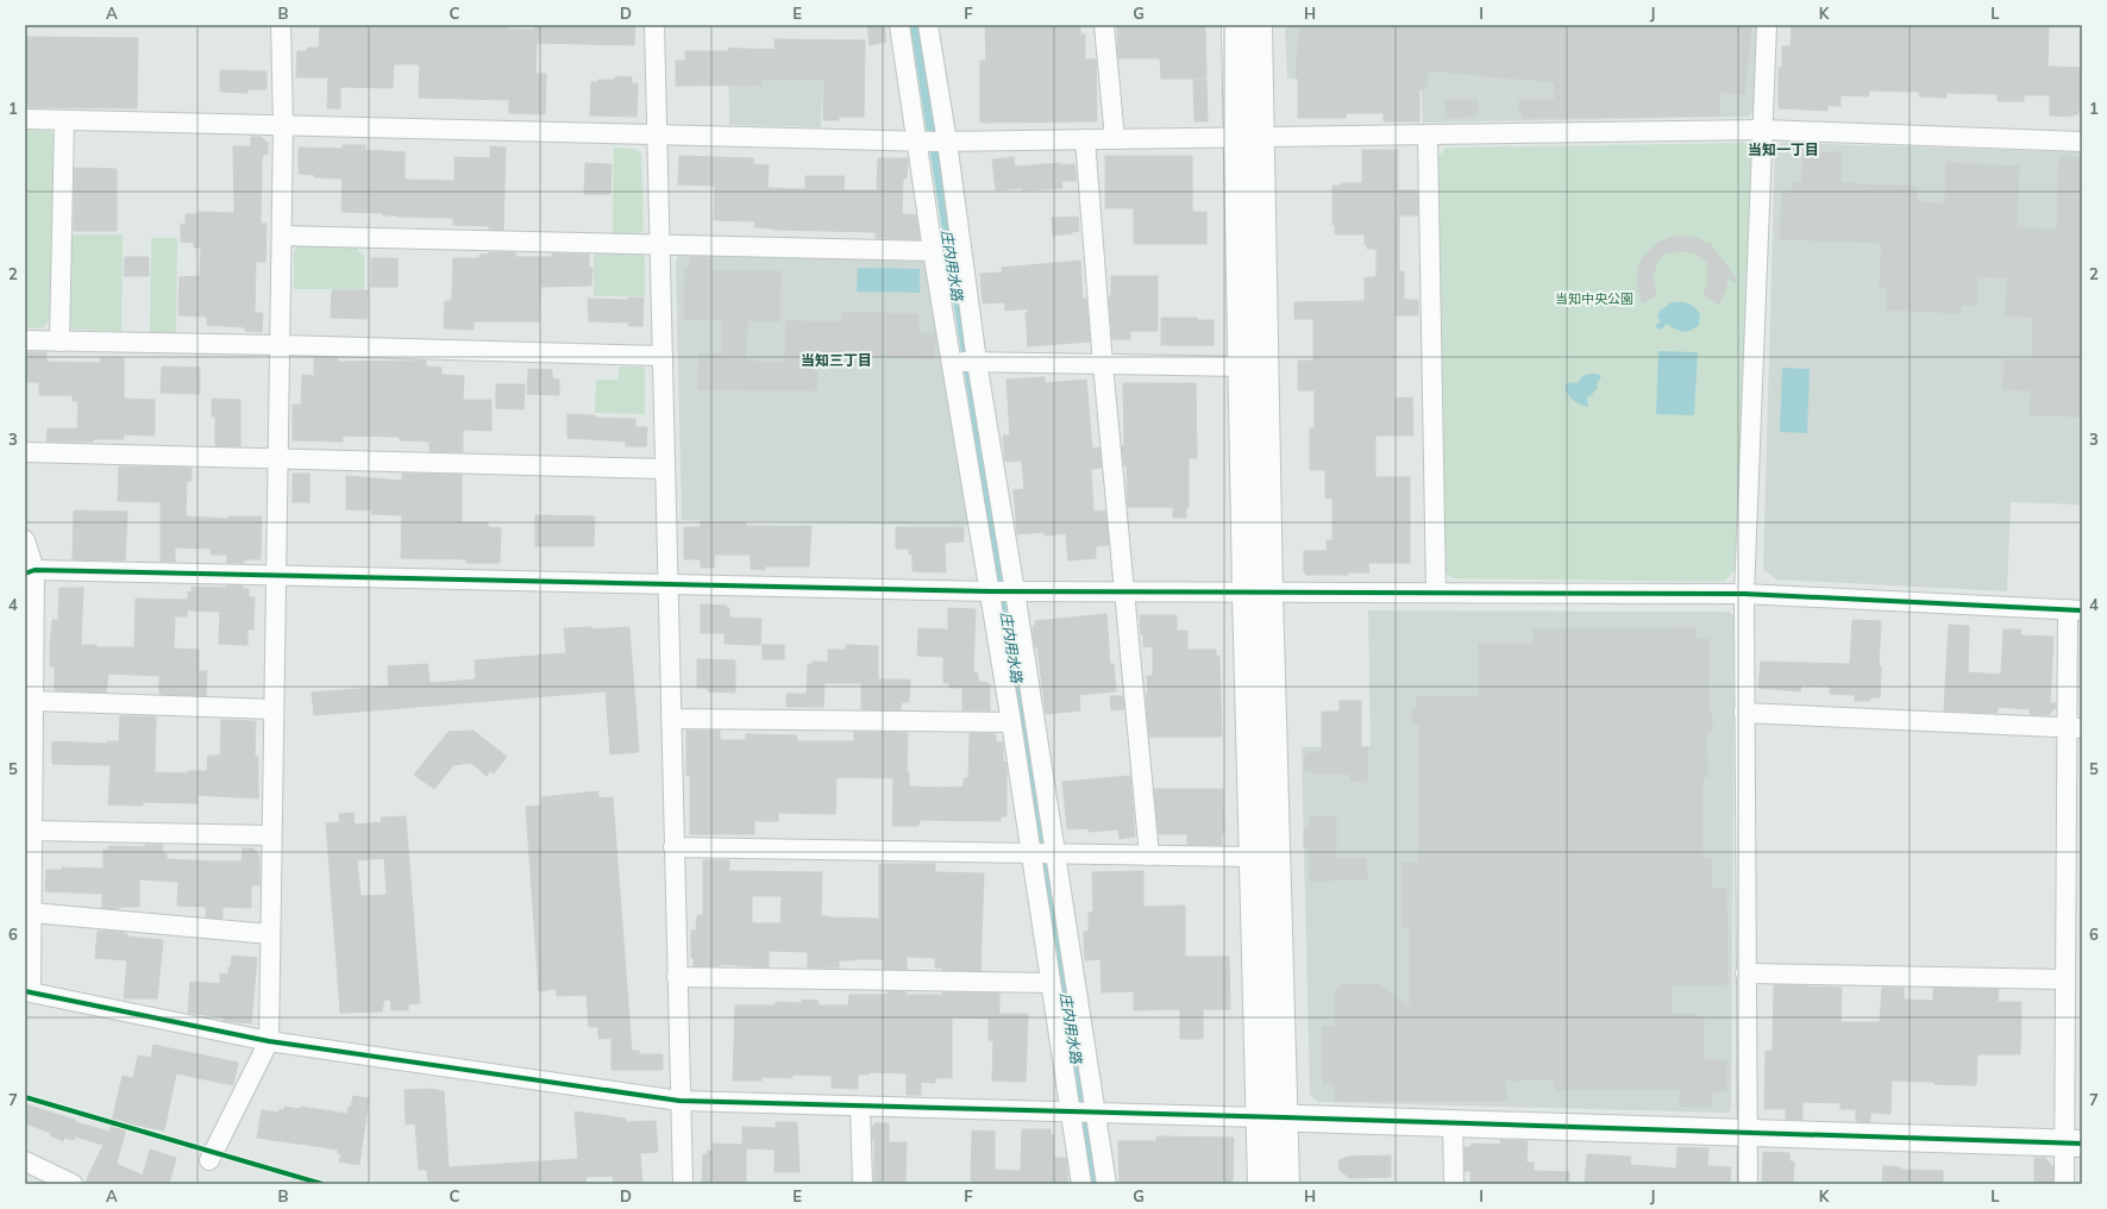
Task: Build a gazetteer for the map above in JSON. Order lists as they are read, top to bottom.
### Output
{
  "districts": ["当知一丁目", "当知三丁目"],
  "water": ["庄内用水路"],
  "parks": ["当知中央公園"],
  "grid": {
    "columns": [
      "A",
      "B",
      "C",
      "D",
      "E",
      "F",
      "G",
      "H",
      "I",
      "J",
      "K",
      "L"
    ],
    "rows": [
      "1",
      "2",
      "3",
      "4",
      "5",
      "6",
      "7"
    ]
  }
}
